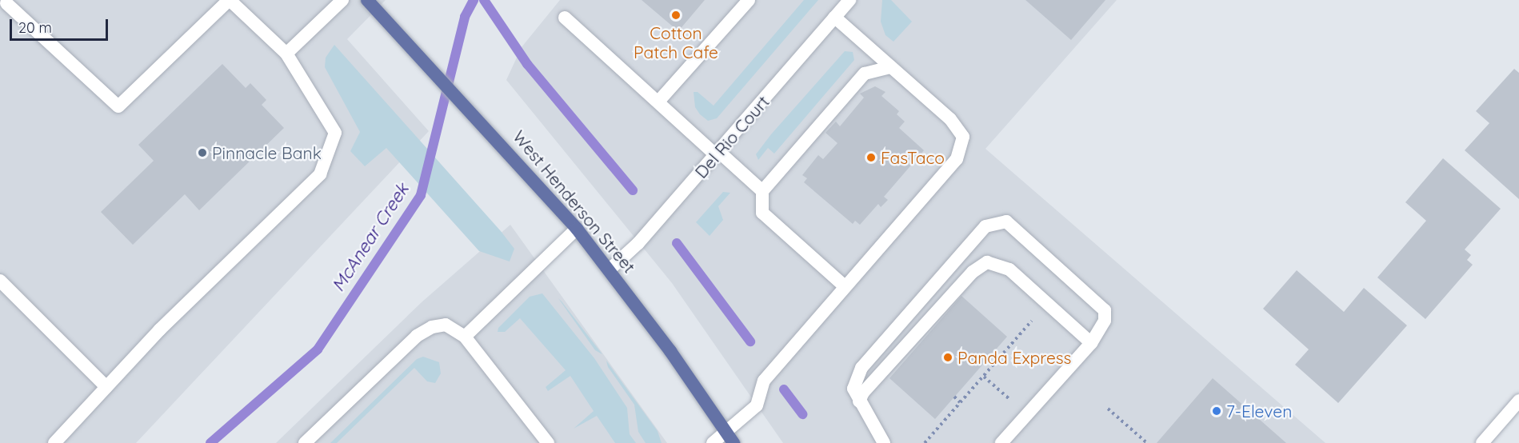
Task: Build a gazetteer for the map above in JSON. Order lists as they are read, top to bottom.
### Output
{
  "streets": {
    "main road": ["West Henderson Street"],
    "street": ["Del Rio Court"]
  },
  "crossings": [
    ["Del Rio Court", "West Henderson Street"]
  ],
  "water": ["McAnear Creek"],
  "places": [
    "Cotton Patch Cafe",
    "Pinnacle Bank",
    "FasTaco",
    "Panda Express",
    "7-Eleven"
  ],
  "scale_bar": "20 m"
}
